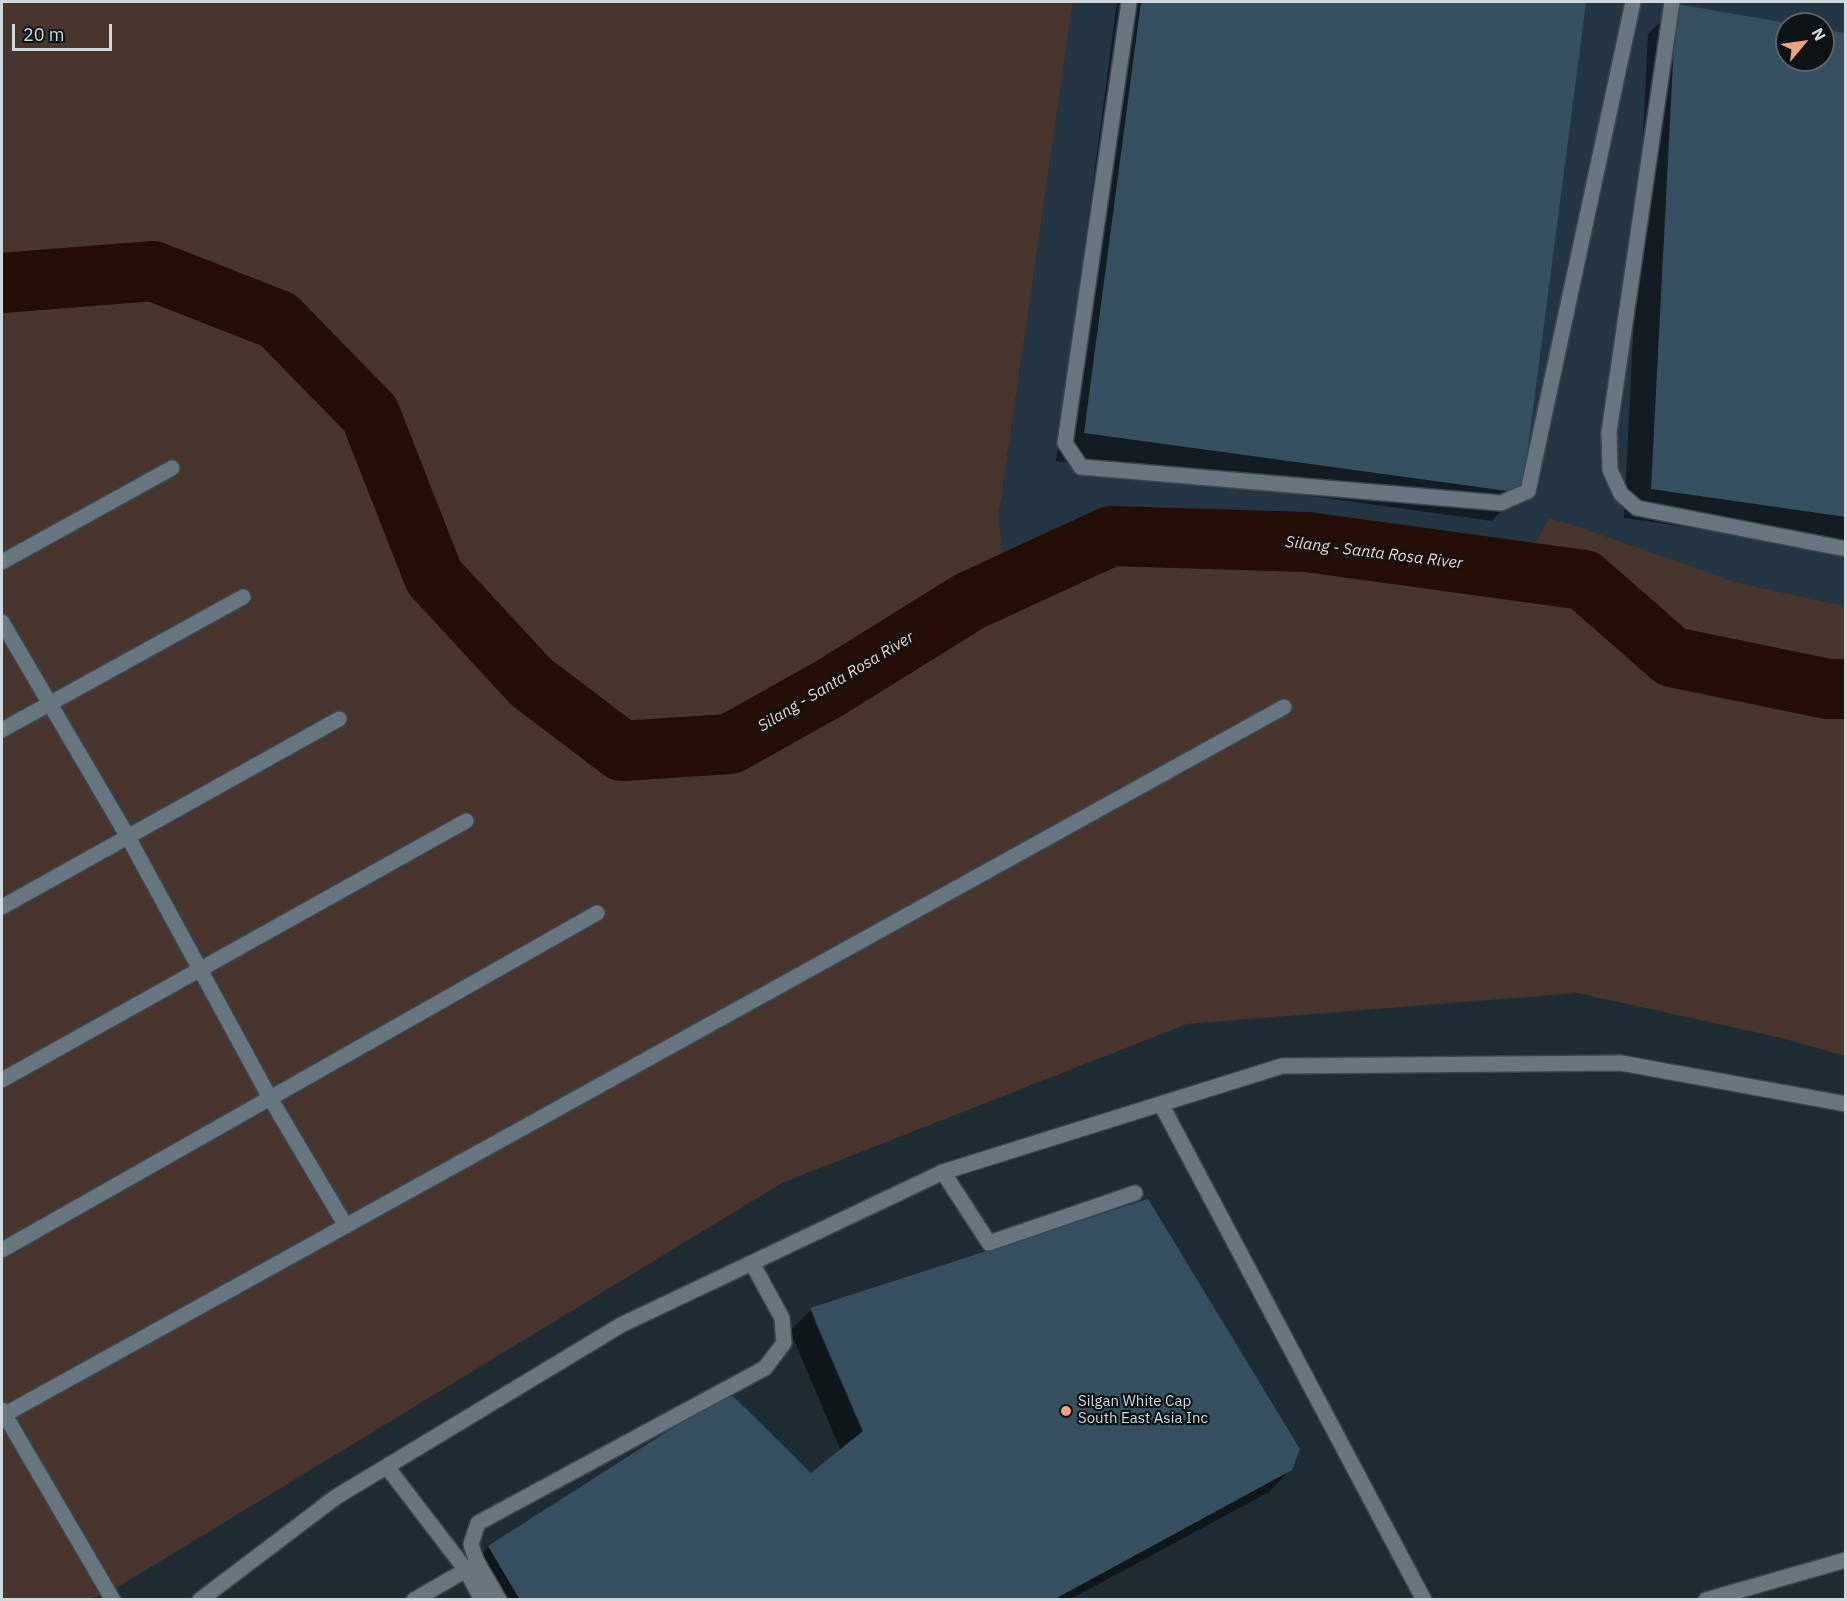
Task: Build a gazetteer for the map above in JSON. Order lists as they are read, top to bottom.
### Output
{
  "water": ["Silang - Santa Rosa River"],
  "places": ["Silgan White Cap South East Asia Inc"],
  "scale_bar": "20 m",
  "north": "top right"
}
